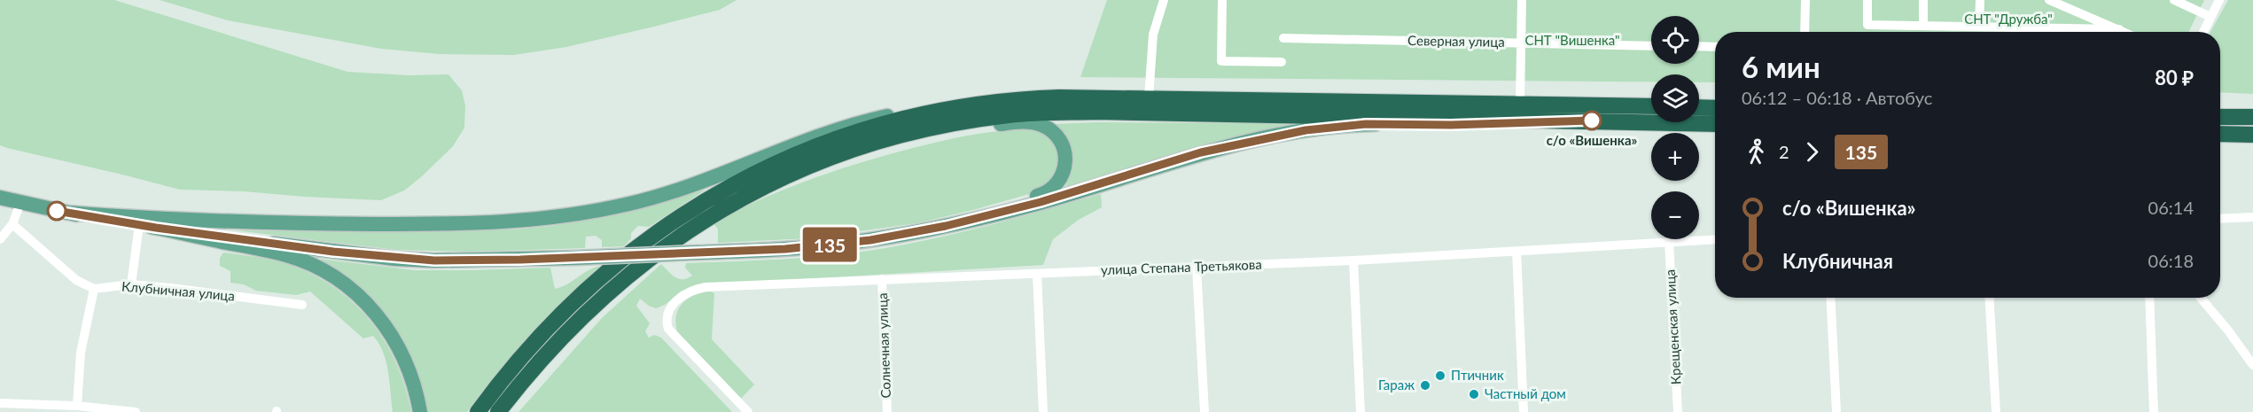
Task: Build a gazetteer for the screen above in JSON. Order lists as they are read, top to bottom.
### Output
{
  "streets": {
    "street": [
      "Северная улица",
      "улица Степана Третьякова",
      "Клубничная улица",
      "Крещенская улица",
      "Солнечная улица"
    ]
  },
  "crossings": [
    ["улица Степана Третьякова", "Крещенская улица"],
    ["улица Степана Третьякова", "Солнечная улица"]
  ],
  "parks": ["СНТ \"Дружба\"", "СНТ \"Вишенка\""],
  "places": [
    "с/о «Вишенка»",
    "Птичник",
    "Гараж",
    "Частный дом"
  ],
  "lines": ["bus line 135"],
  "page": {
    "on_map": "135",
    "map_buttons": ["+", "−"],
    "heading": ["6 мин", "06:12 – 06:18 · Автобус", "80 ₽"],
    "legs": ["2", "135"],
    "list": [
      {
        "name": "с/о «Вишенка»",
        "value": "06:14"
      },
      {
        "name": "Клубничная",
        "value": "06:18"
      }
    ]
  }
}
